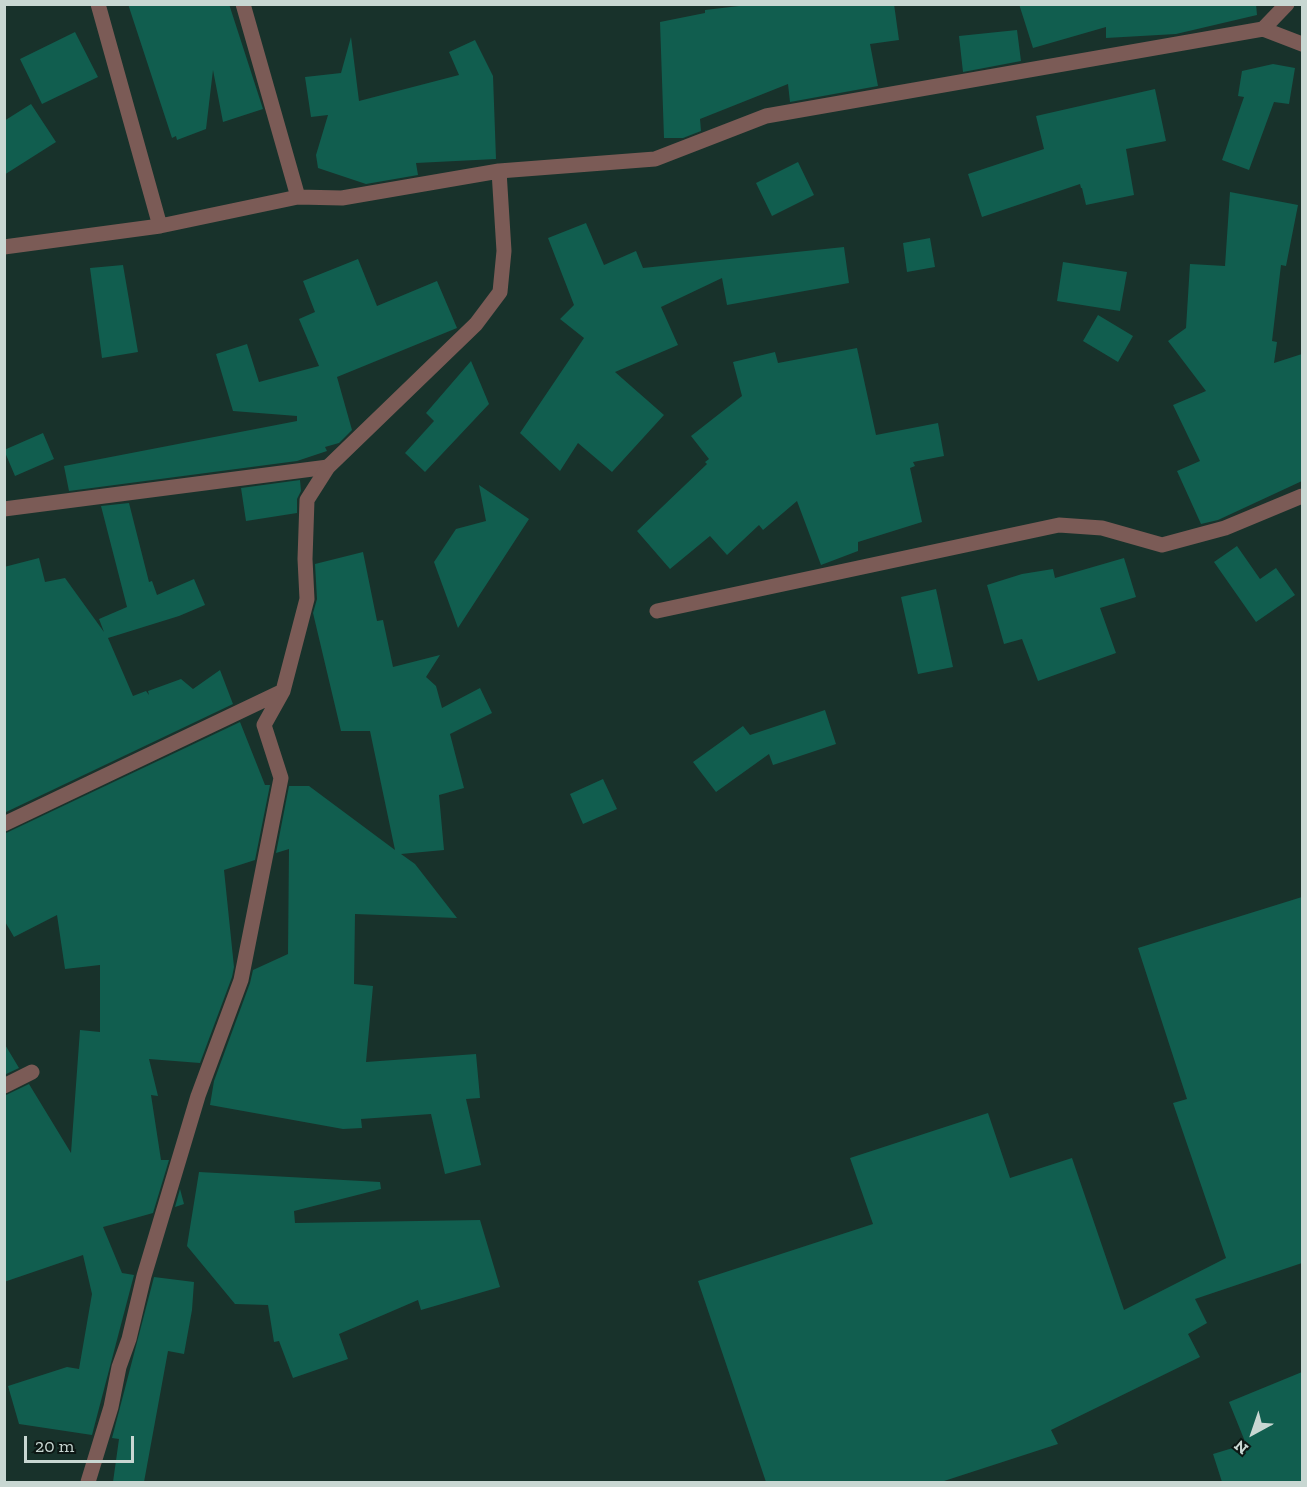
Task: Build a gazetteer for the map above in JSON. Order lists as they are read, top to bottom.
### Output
{
  "scale_bar": "20 m",
  "north": "bottom left"
}
